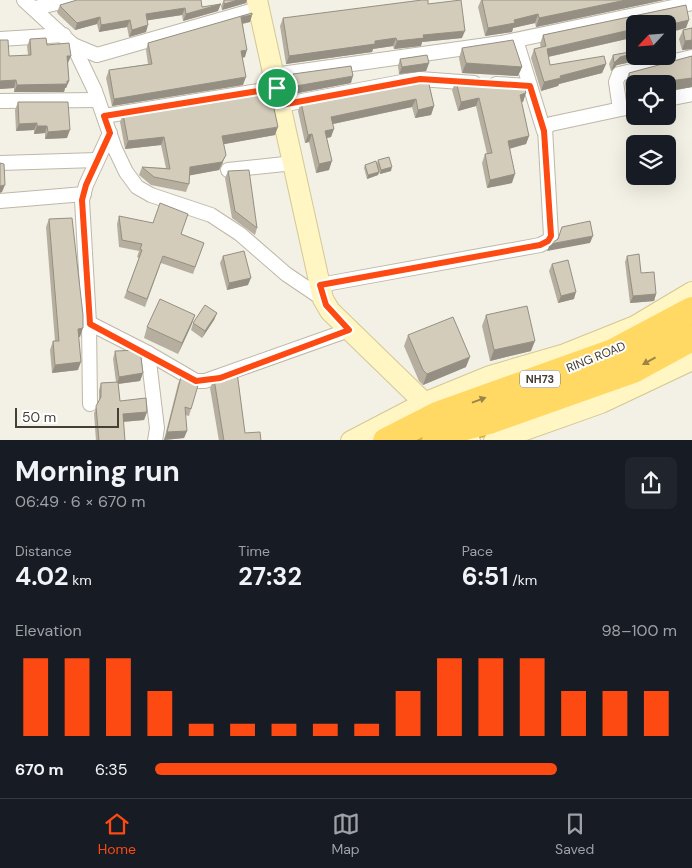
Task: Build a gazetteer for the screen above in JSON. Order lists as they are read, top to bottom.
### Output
{
  "streets": {
    "highway": ["RING ROAD", "NH73"]
  },
  "scale_bar": "50 m",
  "north": "bottom left",
  "page": {
    "scale": "50 m",
    "heading": ["Morning run", "06:49 · 6 × 670 m"],
    "stats": [
      ["Distance", "4.02 km"],
      ["Time", "27:32"],
      ["Pace", "6:51 /km"]
    ],
    "chart": ["Elevation", "98–100 m"],
    "list": [
      {
        "name": "670 m",
        "note": "6:35"
      }
    ],
    "tabs": ["Home", "Map", "Saved"]
  }
}
